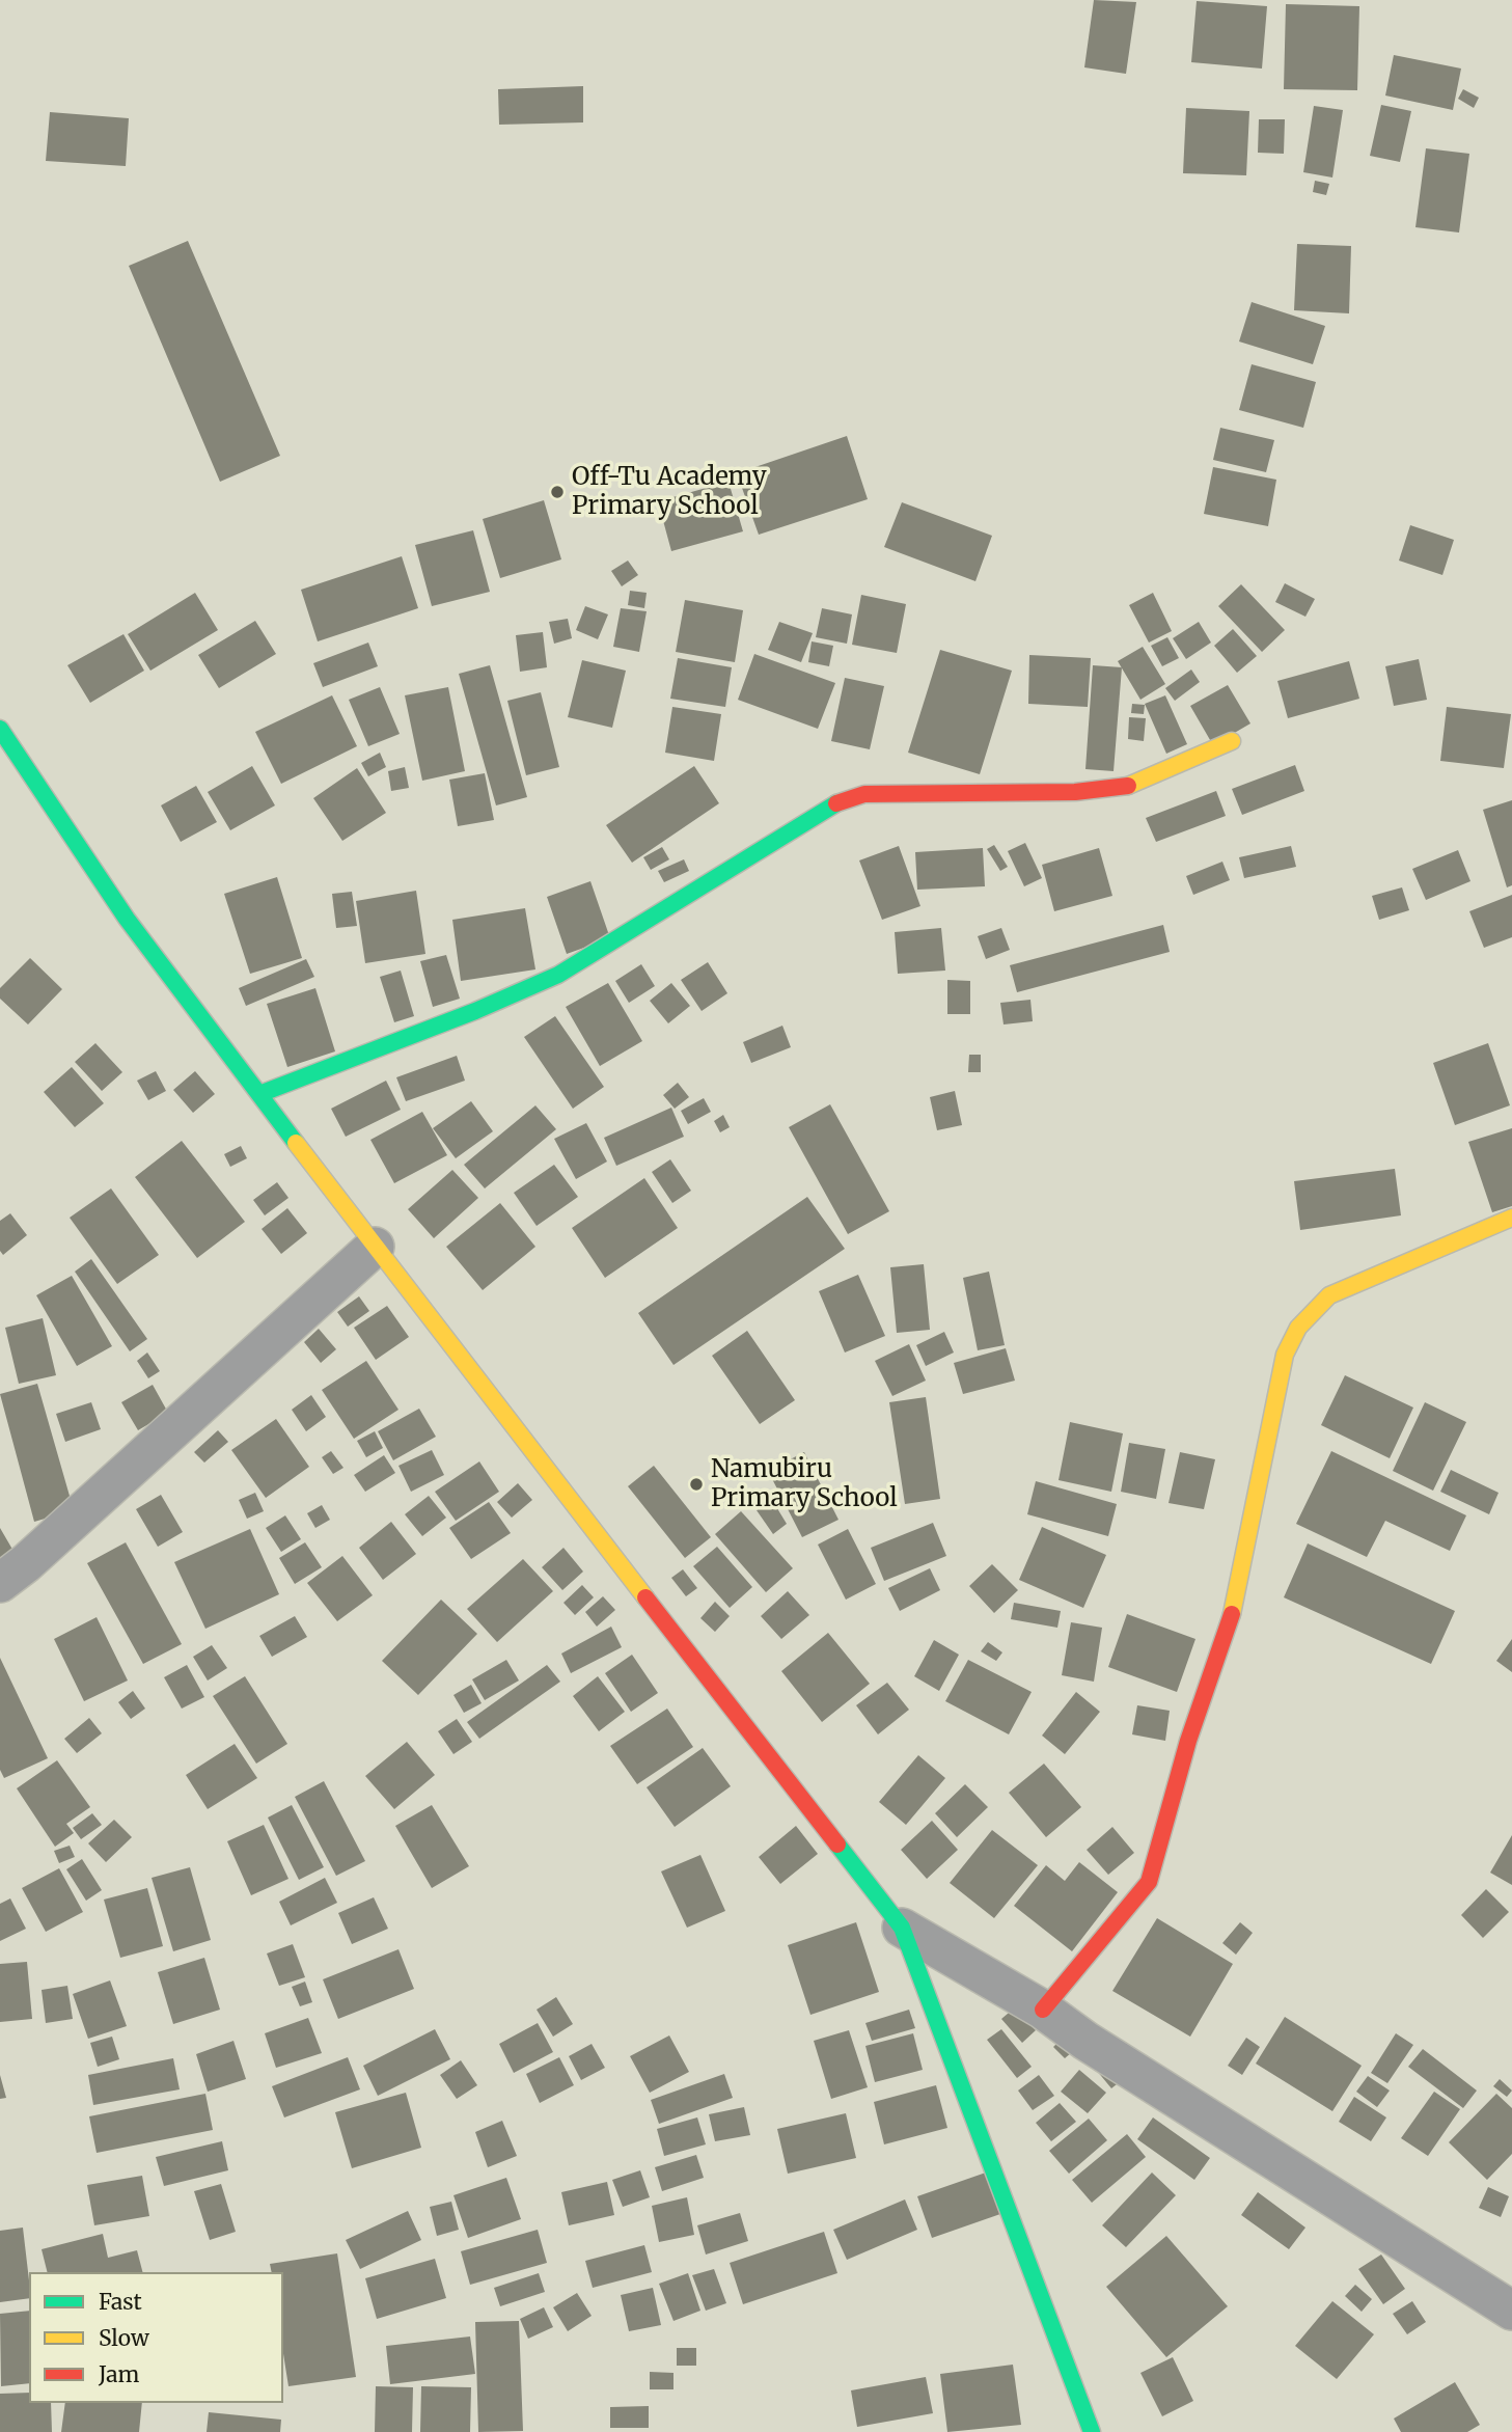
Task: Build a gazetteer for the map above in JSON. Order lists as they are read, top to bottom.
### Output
{
  "places": ["Off-Tu Academy Primary School", "Namubiru Primary School"],
  "legend": ["Fast", "Slow", "Jam"]
}
